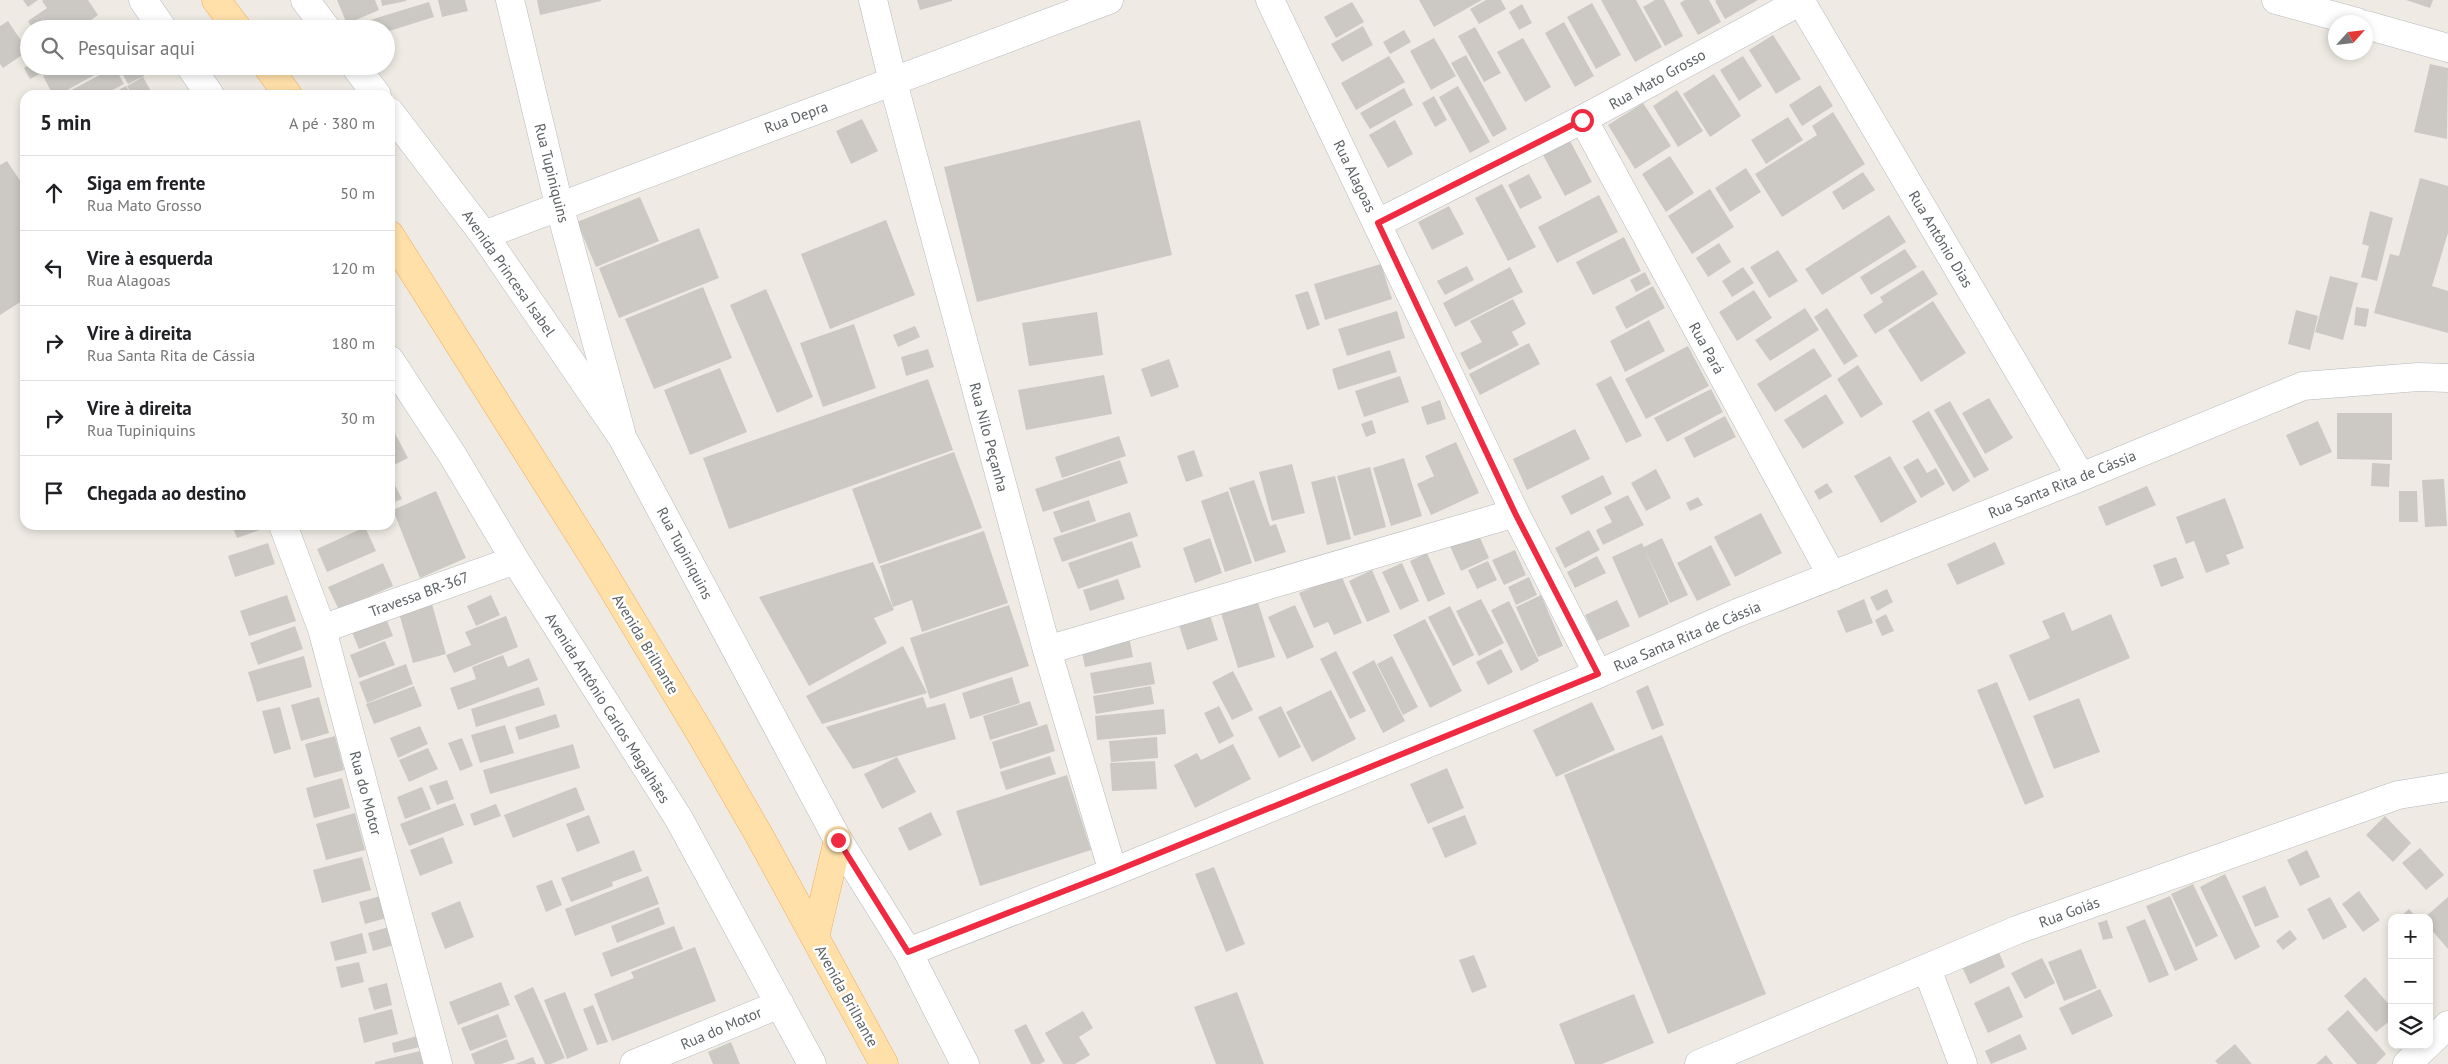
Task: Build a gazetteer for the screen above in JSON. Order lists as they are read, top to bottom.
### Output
{
  "streets": {
    "main road": ["Avenida Brilhante"],
    "street": [
      "Rua Mato Grosso",
      "Rua Depra",
      "Rua Tupiniquins",
      "Rua Alagoas",
      "Rua Antônio Dias",
      "Avenida Princesa Isabel",
      "Rua Pará",
      "Rua Nilo Peçanha",
      "Rua Santa Rita de Cássia",
      "Travessa BR-367",
      "Avenida Antônio Carlos Magalhães",
      "Rua do Motor",
      "Rua Goiás"
    ]
  },
  "crossings": [
    ["Rua Mato Grosso", "Rua Alagoas"],
    ["Rua Mato Grosso", "Rua Antônio Dias"],
    ["Rua Mato Grosso", "Rua Pará"],
    ["Rua Depra", "Rua Tupiniquins"],
    ["Rua Depra", "Avenida Princesa Isabel"],
    ["Rua Depra", "Rua Nilo Peçanha"],
    ["Rua Tupiniquins", "Avenida Princesa Isabel"],
    ["Rua Tupiniquins", "Rua Santa Rita de Cássia"],
    ["Rua Alagoas", "Rua Santa Rita de Cássia"],
    ["Rua Antônio Dias", "Rua Santa Rita de Cássia"],
    ["Rua Pará", "Rua Santa Rita de Cássia"],
    ["Rua Nilo Peçanha", "Rua Santa Rita de Cássia"],
    ["Travessa BR-367", "Avenida Antônio Carlos Magalhães"],
    ["Travessa BR-367", "Rua do Motor"],
    ["Avenida Antônio Carlos Magalhães", "Rua do Motor"]
  ],
  "north": "top right",
  "page": {
    "search": "Pesquisar aqui",
    "heading": ["5 min", "A pé · 380 m"],
    "list": [
      ["Siga em frente", "Rua Mato Grosso", "50 m"],
      ["Vire à esquerda", "Rua Alagoas", "120 m"],
      ["Vire à direita", "Rua Santa Rita de Cássia", "180 m"],
      ["Vire à direita", "Rua Tupiniquins", "30 m"],
      "Chegada ao destino"
    ],
    "map_buttons": ["+", "−"]
  }
}
